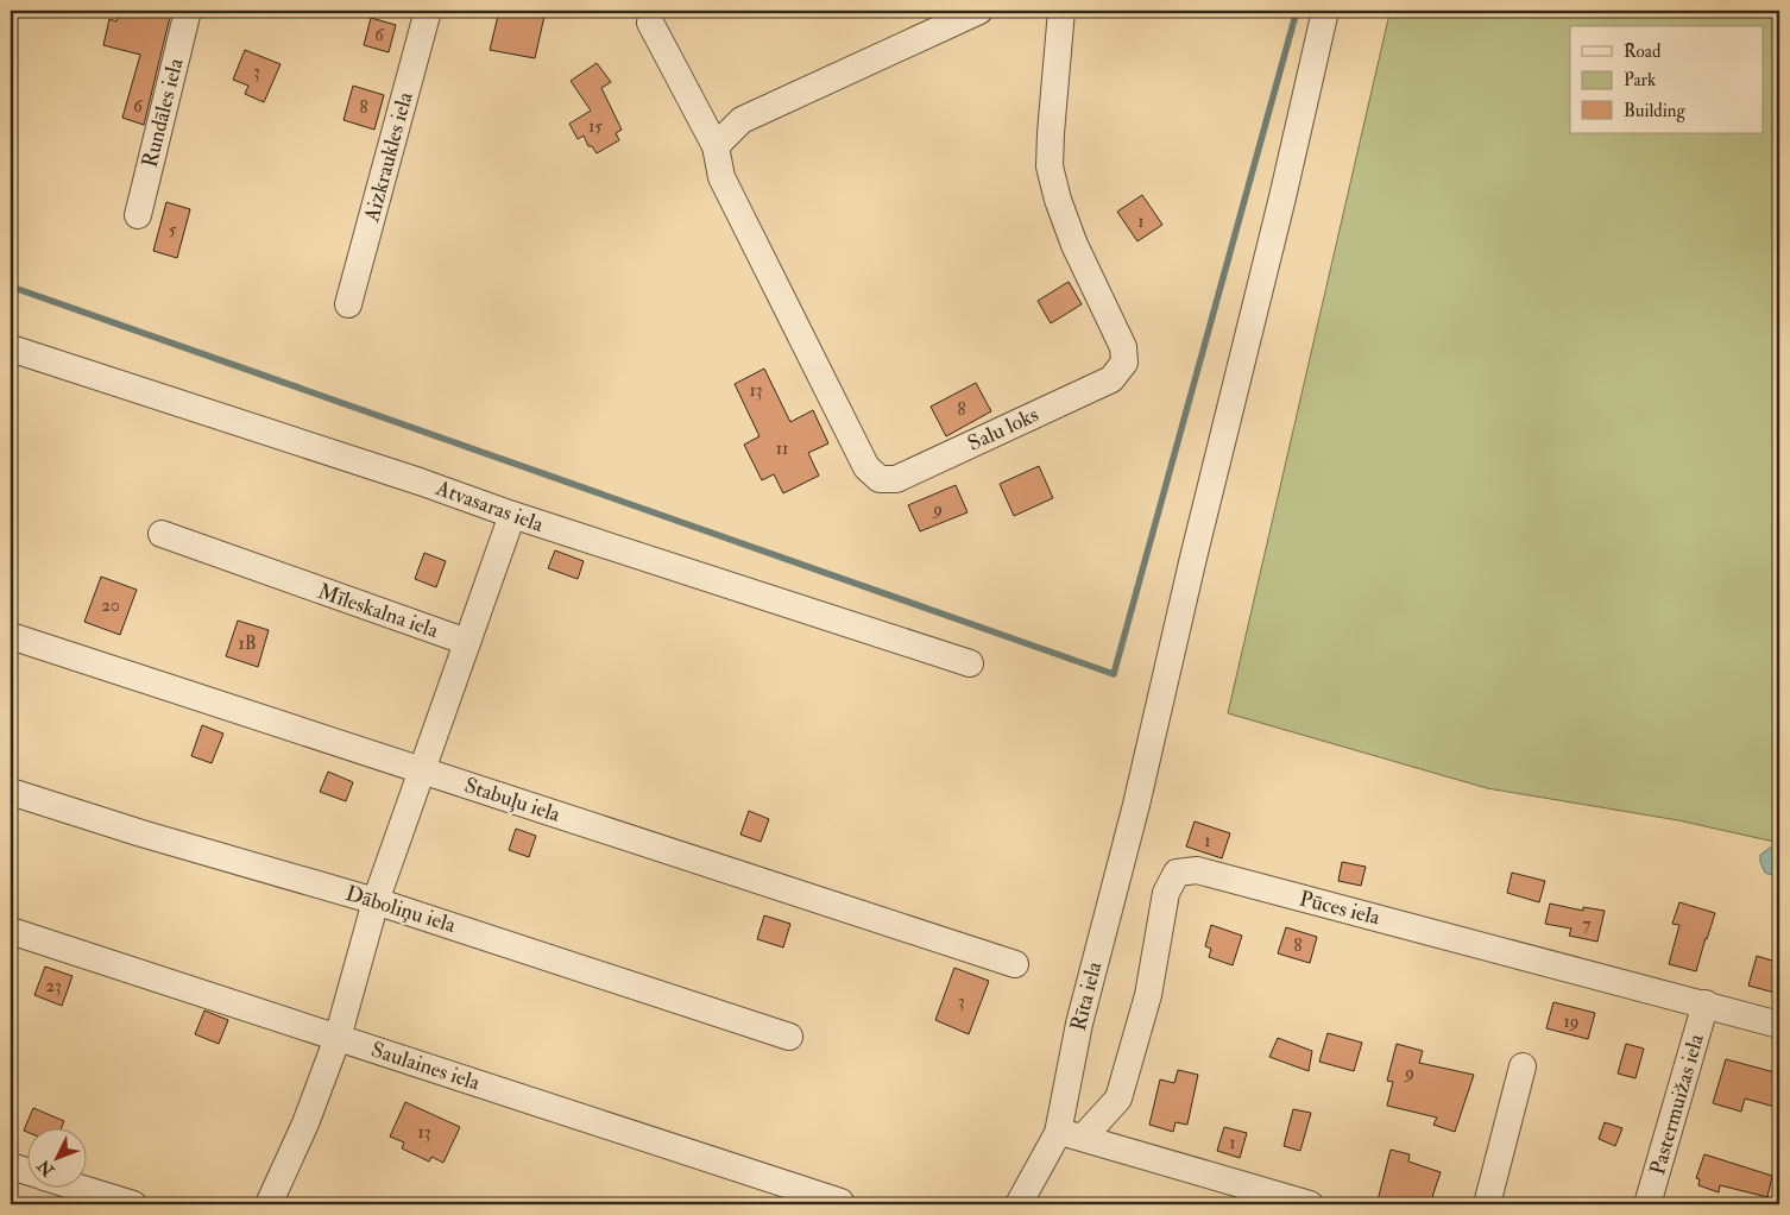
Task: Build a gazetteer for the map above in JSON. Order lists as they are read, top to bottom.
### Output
{
  "streets": {
    "street": [
      "Rundāles iela",
      "Aizkraukles iela",
      "Salu loks",
      "Atvasaras iela",
      "Mīleskalna iela",
      "Stabuļu iela",
      "Pūces iela",
      "Dāboliņu iela",
      "Rīta iela",
      "Saulaines iela",
      "Pastermuižas iela"
    ]
  },
  "crossings": [
    ["Pūces iela", "Rīta iela"],
    ["Pūces iela", "Pastermuižas iela"]
  ],
  "house_numbers": [
    "6",
    "3",
    "6",
    "8",
    "15",
    "1",
    "5",
    "13",
    "8",
    "11",
    "9",
    "20",
    "1B",
    "1",
    "7",
    "8",
    "23",
    "3",
    "19",
    "9",
    "13",
    "1"
  ],
  "legend": ["Road", "Park", "Building"],
  "north": "bottom left"
}
